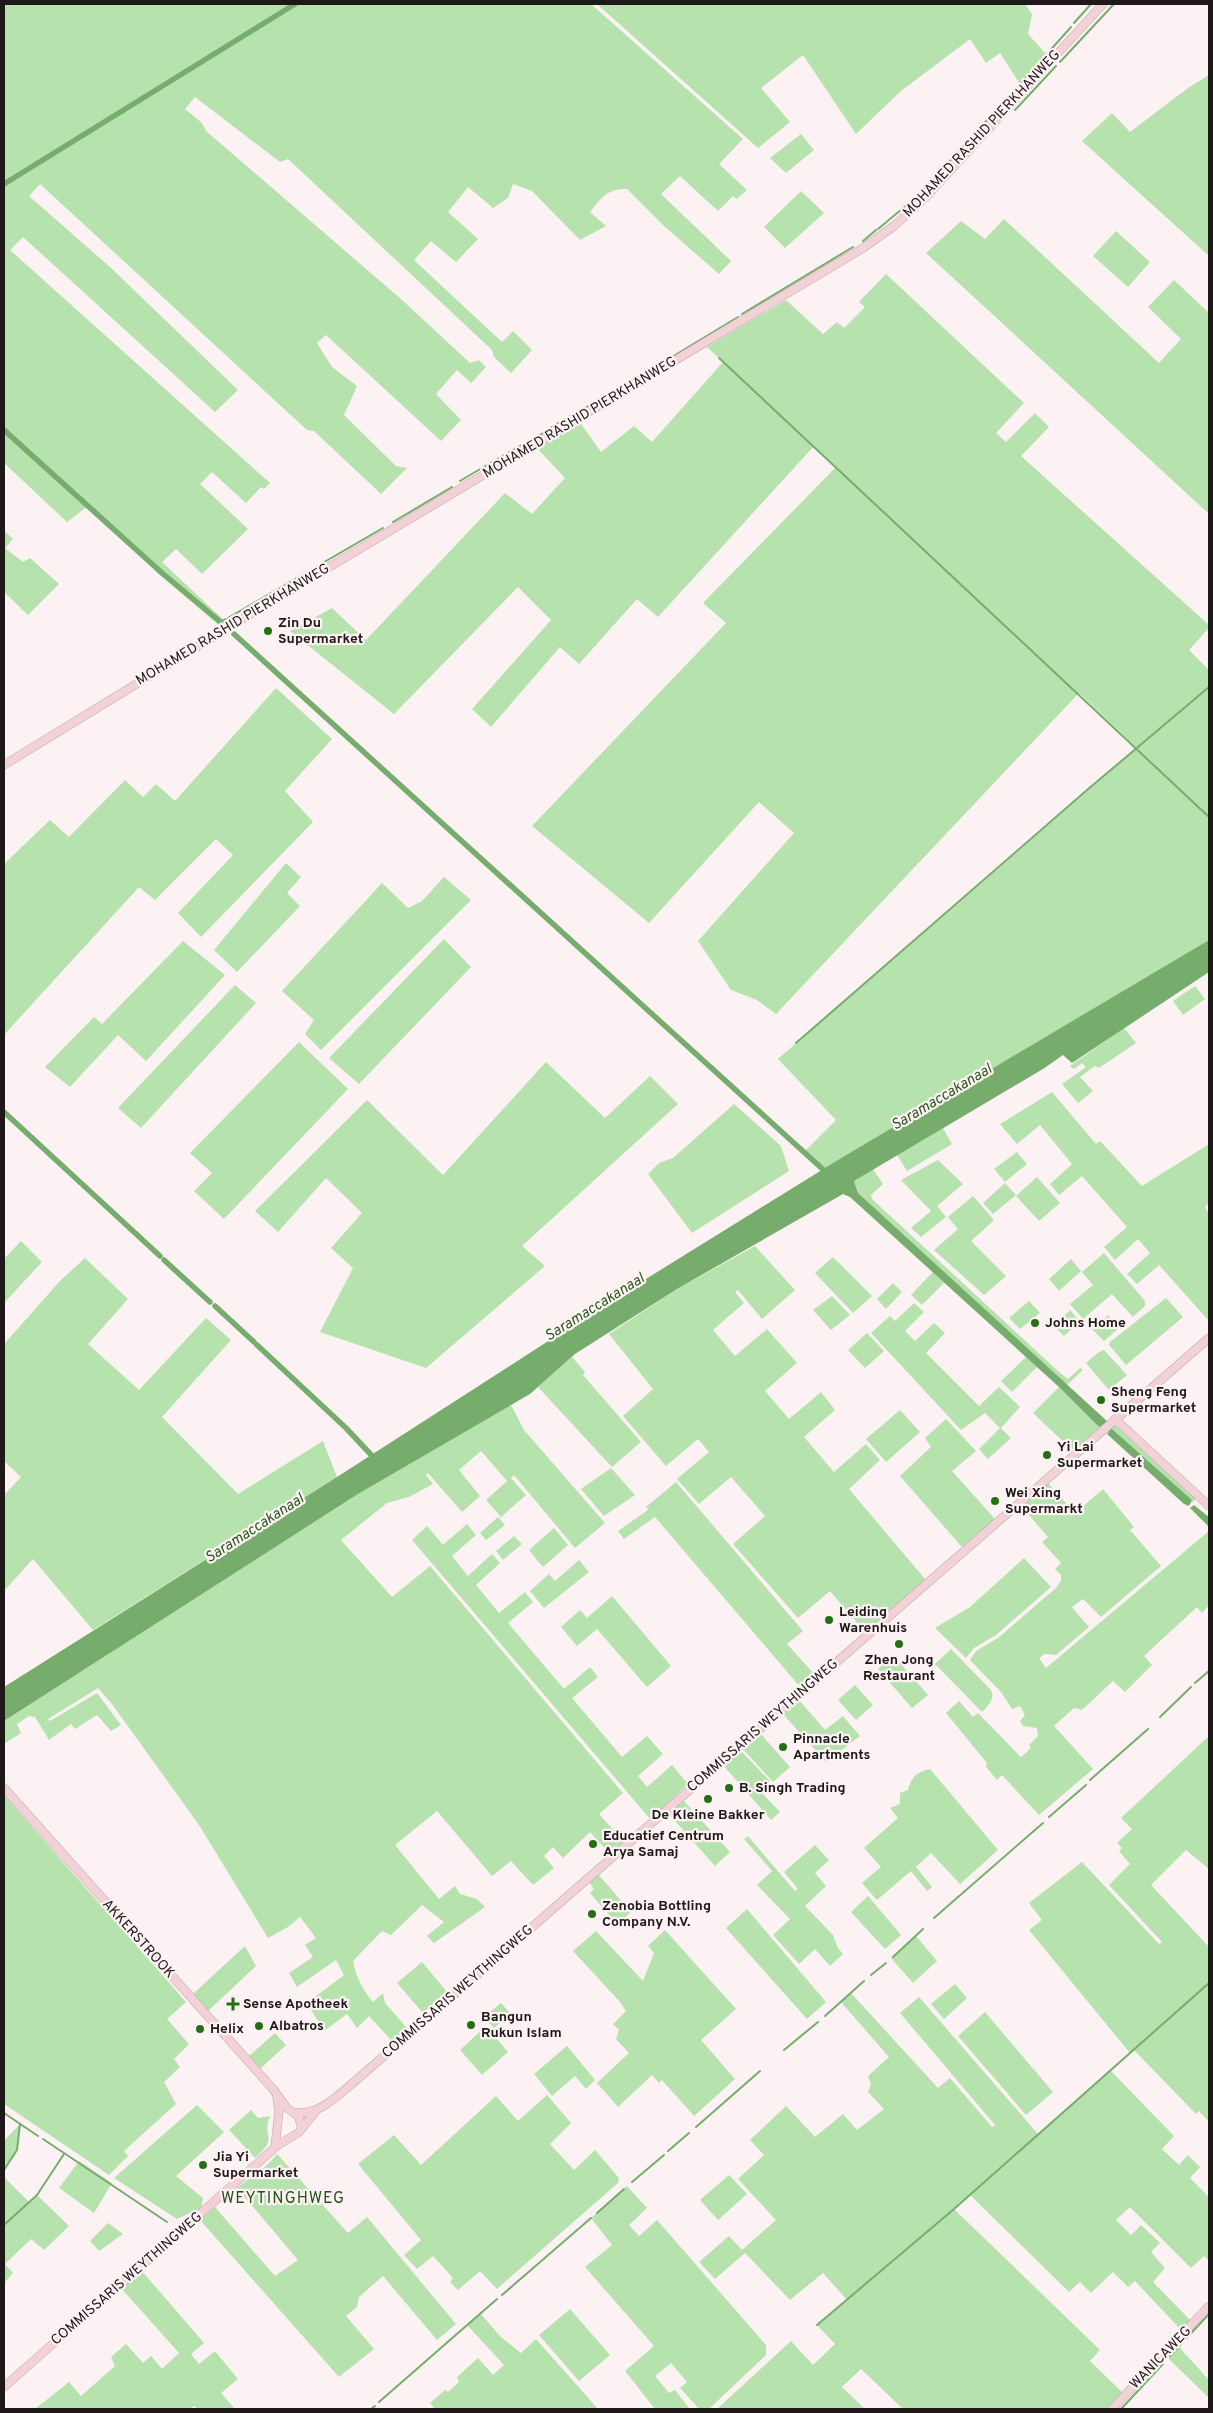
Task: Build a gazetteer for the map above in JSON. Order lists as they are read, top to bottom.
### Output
{
  "streets": {
    "street": [
      "MOHAMED RASHID PIERKHANWEG",
      "COMMISSARIS WEYTHINGWEG",
      "AKKERSTROOK",
      "WANICAWEG"
    ]
  },
  "crossings": [
    ["COMMISSARIS WEYTHINGWEG", "AKKERSTROOK"]
  ],
  "districts": ["WEYTINGHWEG"],
  "water": ["Saramaccakanaal"],
  "places": {
    "other": [
      "Zin Du Supermarket",
      "Johns Home",
      "Sheng Feng Supermarket",
      "Yi Lai Supermarket",
      "Wei Xing Supermarkt",
      "Leiding Warenhuis",
      "Zhen Jong Restaurant",
      "Pinnacle Apartments",
      "B. Singh Trading",
      "De Kleine Bakker",
      "Educatief Centrum Arya Samaj",
      "Zenobia Bottling Company N.V.",
      "Bangun Rukun Islam",
      "Albatros",
      "Helix",
      "Jia Yi Supermarket"
    ],
    "health": ["Sense Apotheek"]
  }
}
